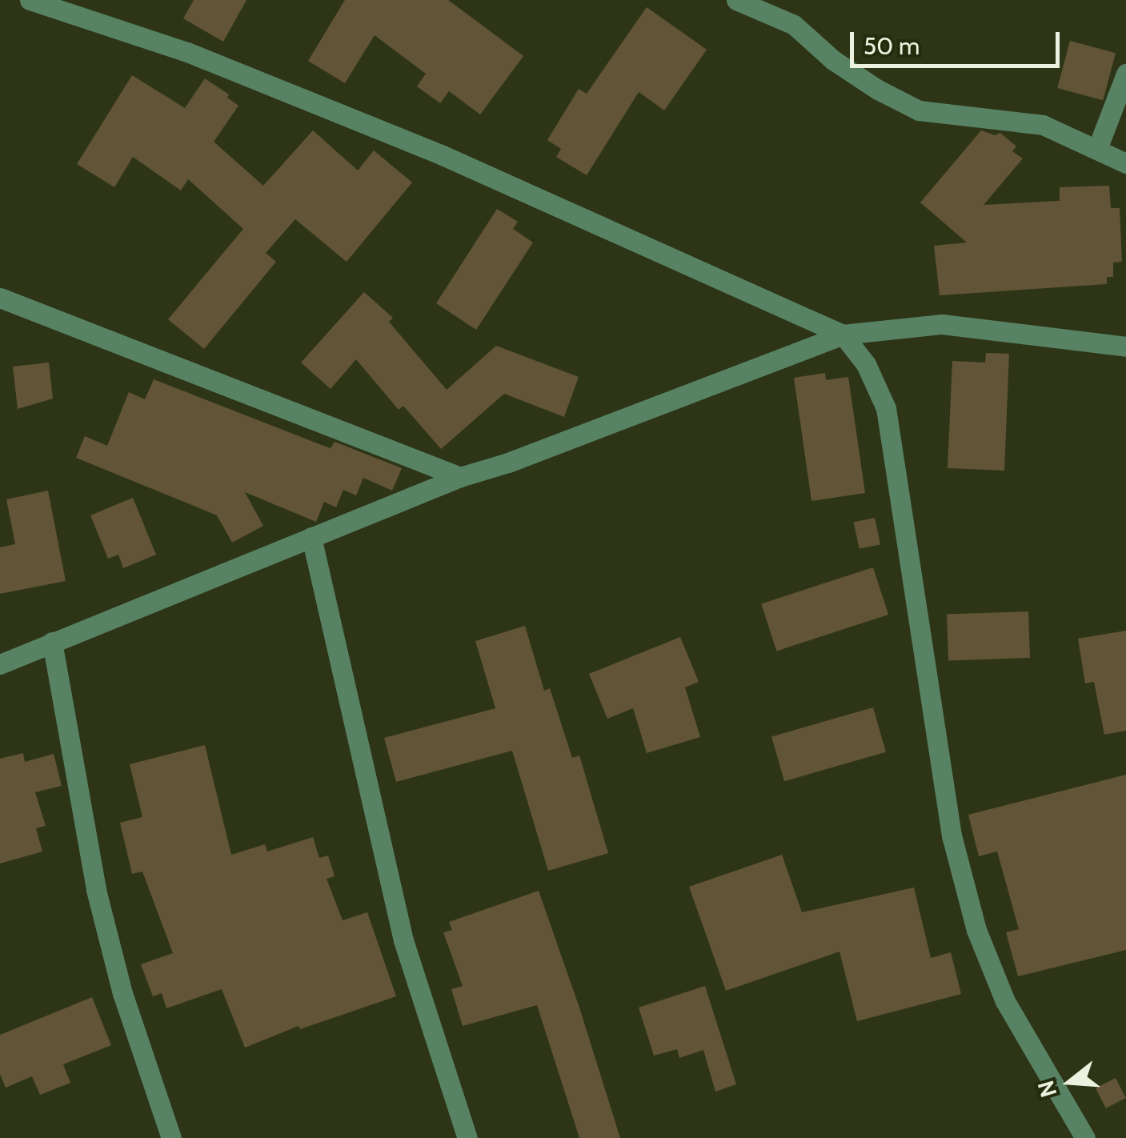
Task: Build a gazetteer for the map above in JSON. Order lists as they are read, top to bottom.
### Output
{
  "scale_bar": "50 m",
  "north": "left"
}
